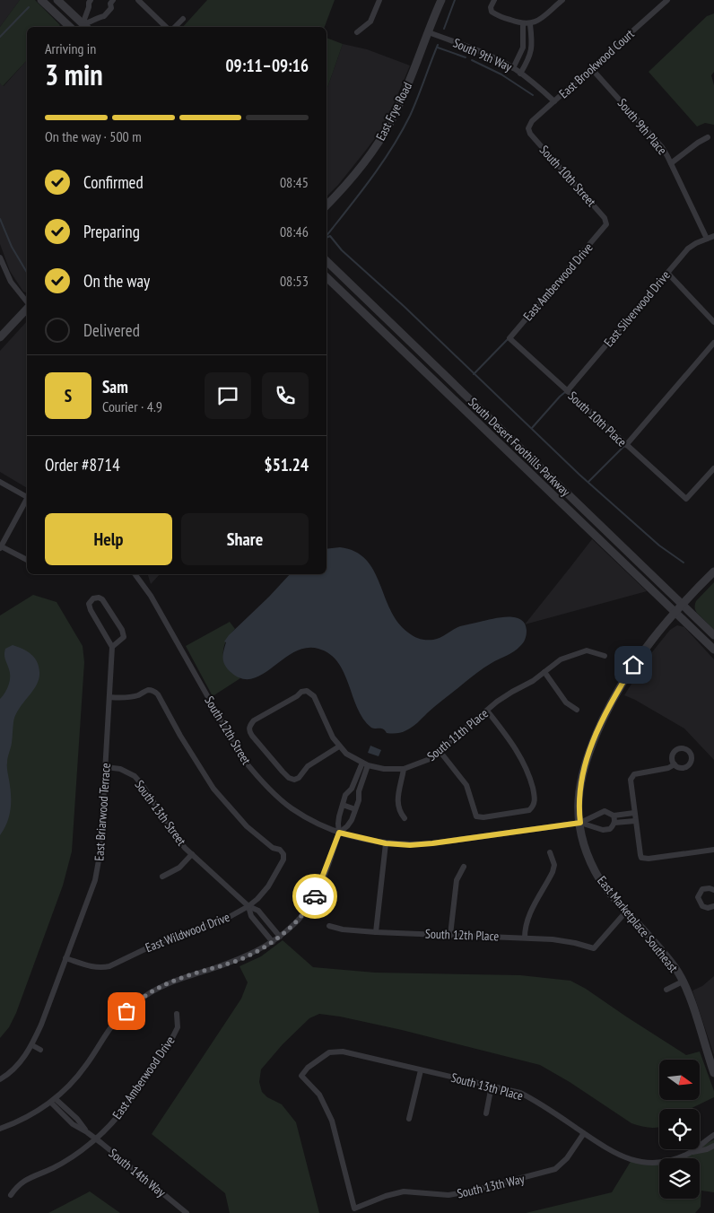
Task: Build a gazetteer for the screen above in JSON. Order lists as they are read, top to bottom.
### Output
{
  "streets": {
    "street": [
      "South 9th Way",
      "East Brookwood Court",
      "East Frye Road",
      "South 9th Place",
      "South 10th Street",
      "East Amberwood Drive",
      "East Silverwood Drive",
      "South 10th Place",
      "South Desert Foothills Parkway",
      "South 12th Street",
      "South 11th Place",
      "East Briarwood Terrace",
      "South 13th Street",
      "East Marketplace Southeast",
      "East Wildwood Drive",
      "South 12th Place",
      "South 13th Place",
      "South 14th Way",
      "South 13th Way"
    ]
  },
  "crossings": [
    ["South 9th Way", "East Brookwood Court"],
    ["South 9th Way", "East Frye Road"],
    ["East Brookwood Court", "South 9th Place"],
    ["East Brookwood Court", "South 10th Street"],
    ["South 9th Place", "East Silverwood Drive"],
    ["South 10th Street", "East Amberwood Drive"],
    ["East Amberwood Drive", "South 10th Place"],
    ["East Amberwood Drive", "South 14th Way"],
    ["East Silverwood Drive", "South 10th Place"],
    ["South Desert Foothills Parkway", "East Marketplace Southeast"],
    ["South 12th Street", "East Marketplace Southeast"],
    ["East Briarwood Terrace", "South 13th Street"],
    ["East Briarwood Terrace", "East Wildwood Drive"],
    ["South 13th Street", "East Wildwood Drive"],
    ["East Marketplace Southeast", "South 12th Place"],
    ["South 13th Place", "South 13th Way"]
  ],
  "north": "right",
  "page": {
    "heading": ["3 min", "Arriving in", "09:11–09:16"],
    "panel": [
      "Sam",
      "Courier · 4.9",
      "Order #8714",
      "$51.24"
    ],
    "bar": "On the way · 500 m",
    "list": [
      ["Confirmed", "08:45"],
      ["Preparing", "08:46"],
      ["On the way", "08:53"],
      "Delivered"
    ],
    "round": "S",
    "buttons": ["Help", "Share"]
  }
}
